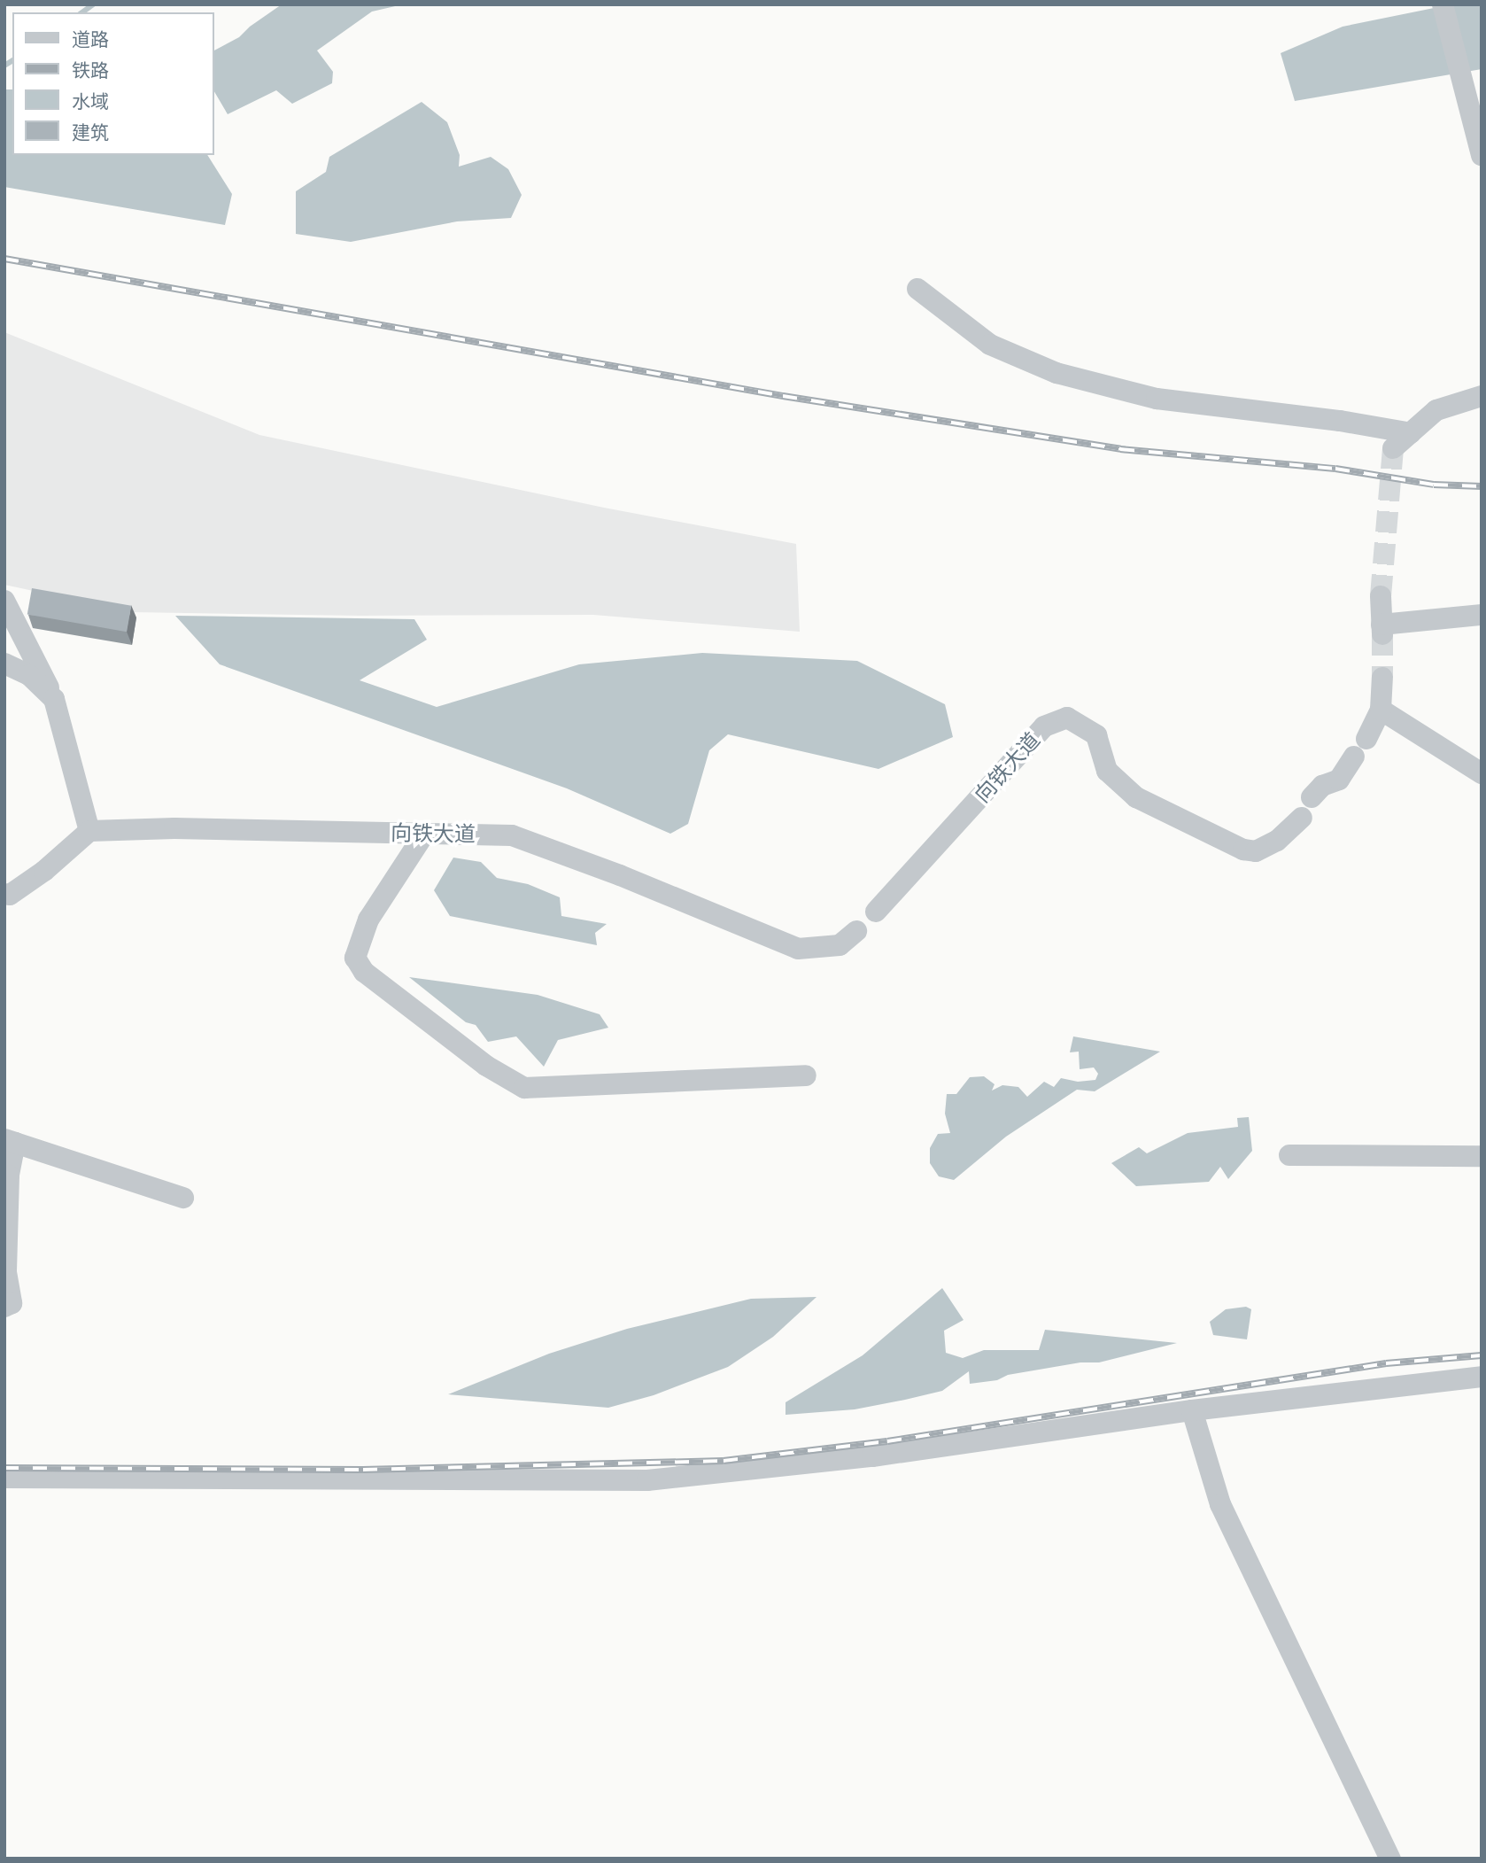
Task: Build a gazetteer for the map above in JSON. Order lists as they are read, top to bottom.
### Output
{
  "streets": {
    "street": ["向铁大道"]
  },
  "legend": [
    "道路",
    "铁路",
    "水域",
    "建筑"
  ]
}
